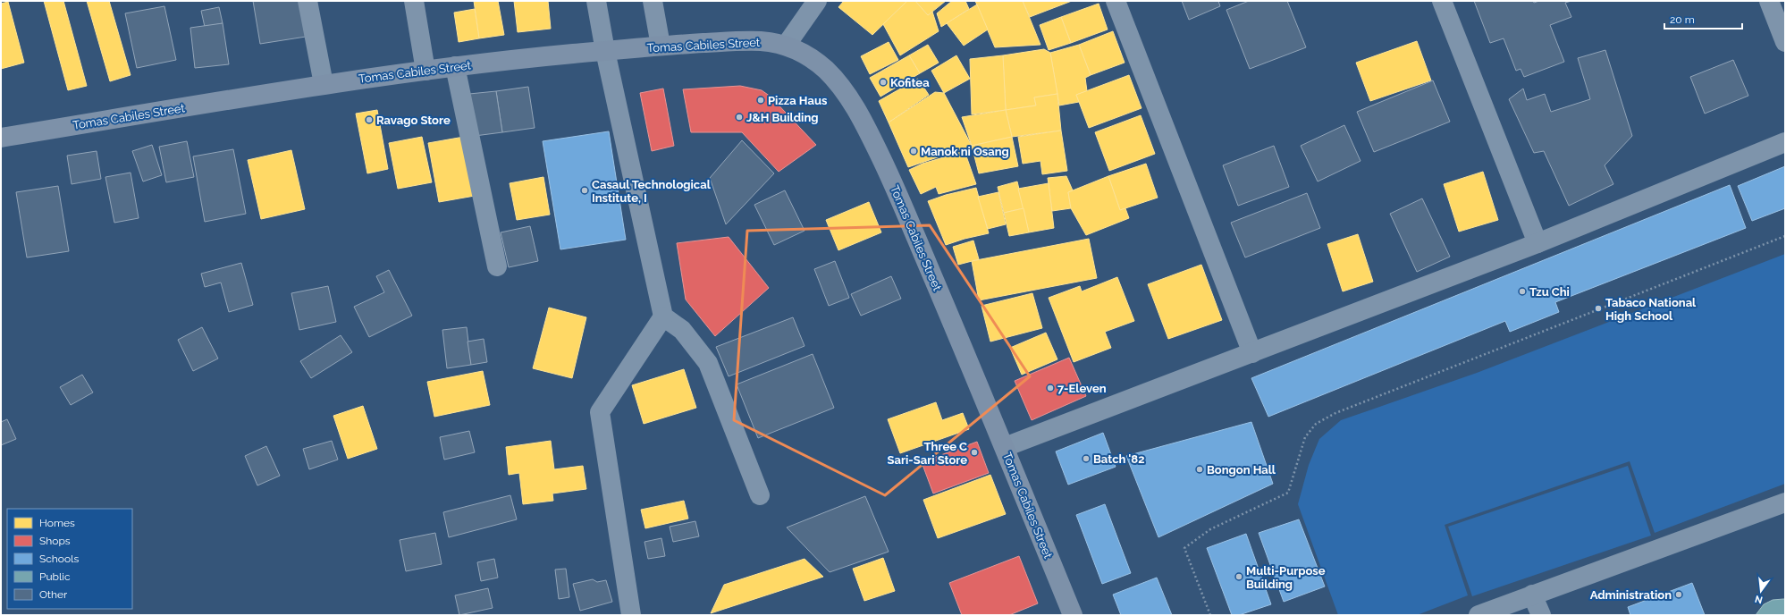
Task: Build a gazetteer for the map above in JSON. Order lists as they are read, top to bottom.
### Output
{
  "streets": {
    "main road": ["Tomas Cabiles Street"]
  },
  "places": [
    "Kofitea",
    "Pizza Haus",
    "J&H Building",
    "Ravago Store",
    "Manok ni Osang",
    "Casaul Technological Institute, I",
    "Tzu Chi",
    "Tabaco National High School",
    "7-Eleven",
    "Three C Sari-Sari Store",
    "Batch '82",
    "Bongon Hall",
    "Multi-Purpose Building",
    "Administration"
  ],
  "legend": [
    "Homes",
    "Shops",
    "Schools",
    "Public",
    "Other"
  ],
  "scale_bar": "20 m",
  "north": "bottom"
}
